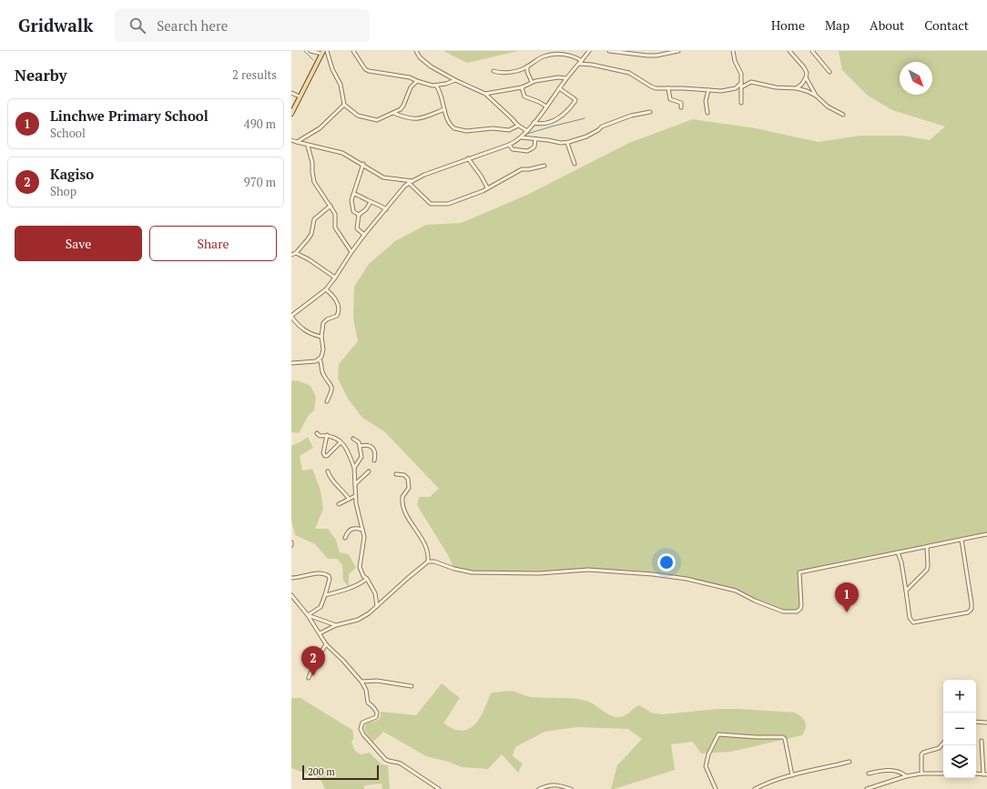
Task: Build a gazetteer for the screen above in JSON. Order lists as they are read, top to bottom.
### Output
{
  "scale_bar": "200 m",
  "north": "bottom right",
  "page": {
    "header": "Gridwalk",
    "search": "Search here",
    "nav": [
      "Home",
      "Map",
      "About",
      "Contact"
    ],
    "heading": ["Nearby", "2 results"],
    "list": [
      {
        "mark": "1",
        "name": "Linchwe Primary School",
        "note": "School",
        "value": "490 m"
      },
      {
        "mark": "2",
        "name": "Kagiso",
        "note": "Shop",
        "value": "970 m"
      }
    ],
    "buttons": ["Save", "Share"],
    "pins": ["1", "2"],
    "map_buttons": ["+", "−"],
    "scale": "200 m"
  }
}
